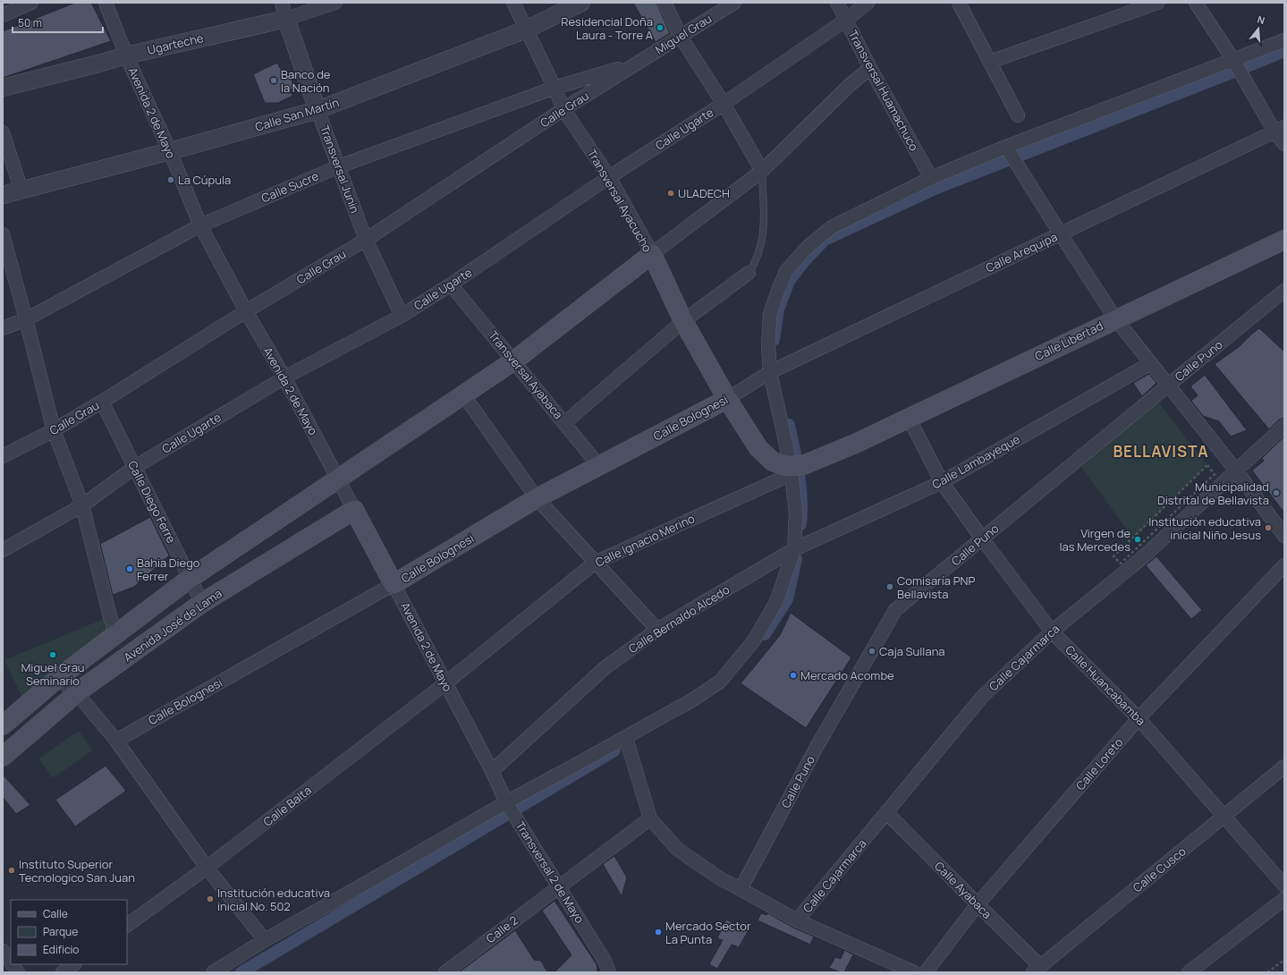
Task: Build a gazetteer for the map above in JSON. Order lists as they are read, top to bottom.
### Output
{
  "streets": {
    "main road": [
      "Avenida 2 de Mayo",
      "Transversal Ayacucho",
      "Calle Libertad",
      "Calle Bolognesi",
      "Avenida José de Lama"
    ],
    "street": [
      "Miguel Grau",
      "Ugarteche",
      "Transversal Huamachuco",
      "Calle Grau",
      "Calle San Martín",
      "Calle Ugarte",
      "Transversal Junin",
      "Calle Sucre",
      "Calle Arequipa",
      "Calle Puno",
      "Transversal Ayabaca",
      "Calle Lambayeque",
      "Calle Diego Ferre",
      "Calle Ignacio Merino",
      "Calle Bernaldo Alcedo",
      "Calle Cajarmarca",
      "Calle Huancabamba",
      "Calle Loreto",
      "Calle Balta",
      "Calle Cusco",
      "Transversal 2 de Mayo",
      "Calle Ayabaca",
      "Calle 2"
    ]
  },
  "crossings": [
    ["Miguel Grau", "Calle Grau"],
    ["Miguel Grau", "Calle Sucre"],
    ["Ugarteche", "Avenida 2 de Mayo"],
    ["Ugarteche", "Transversal Junin"],
    ["Transversal Huamachuco", "Calle Ugarte"],
    ["Calle Grau", "Avenida 2 de Mayo"],
    ["Calle Grau", "Transversal Junin"],
    ["Calle Grau", "Calle Sucre"],
    ["Calle Grau", "Transversal Ayacucho"],
    ["Calle Grau", "Calle Diego Ferre"],
    ["Avenida 2 de Mayo", "Calle San Martín"],
    ["Avenida 2 de Mayo", "Calle Ugarte"],
    ["Avenida 2 de Mayo", "Calle Sucre"],
    ["Avenida 2 de Mayo", "Calle Bolognesi"],
    ["Avenida 2 de Mayo", "Calle Ignacio Merino"],
    ["Avenida 2 de Mayo", "Calle Bernaldo Alcedo"],
    ["Avenida 2 de Mayo", "Avenida José de Lama"],
    ["Avenida 2 de Mayo", "Calle Balta"],
    ["Avenida 2 de Mayo", "Transversal 2 de Mayo"],
    ["Calle San Martín", "Transversal Junin"],
    ["Calle San Martín", "Transversal Ayacucho"],
    ["Calle Ugarte", "Transversal Junin"],
    ["Calle Ugarte", "Transversal Ayacucho"],
    ["Calle Ugarte", "Transversal Ayabaca"],
    ["Calle Ugarte", "Calle Diego Ferre"],
    ["Transversal Junin", "Calle Sucre"],
    ["Calle Sucre", "Transversal Ayacucho"],
    ["Transversal Ayacucho", "Calle Libertad"],
    ["Transversal Ayacucho", "Calle Bolognesi"],
    ["Calle Arequipa", "Calle Bolognesi"],
    ["Calle Libertad", "Calle Huancabamba"],
    ["Calle Puno", "Calle Huancabamba"],
    ["Transversal Ayabaca", "Calle Bolognesi"],
    ["Calle Lambayeque", "Calle Bernaldo Alcedo"],
    ["Calle Lambayeque", "Calle Huancabamba"],
    ["Calle Diego Ferre", "Avenida José de Lama"],
    ["Calle Ignacio Merino", "Calle Balta"],
    ["Calle Bernaldo Alcedo", "Transversal 2 de Mayo"],
    ["Calle Cajarmarca", "Calle Huancabamba"],
    ["Calle Cajarmarca", "Calle Ayabaca"],
    ["Calle Huancabamba", "Calle Loreto"],
    ["Calle Huancabamba", "Calle Cusco"],
    ["Calle Loreto", "Calle Ayabaca"],
    ["Calle Cusco", "Calle Ayabaca"],
    ["Transversal 2 de Mayo", "Calle 2"]
  ],
  "districts": ["BELLAVISTA"],
  "places": [
    "Residencial Doña Laura - Torre A",
    "Banco de la Nación",
    "La Cúpula",
    "ULADECH",
    "Municipalidad Distrital de Bellavista",
    "Institución educativa inicial Niño Jesus",
    "Virgen de las Mercedes",
    "Bahia Diego Ferrer",
    "Comisaría PNP Bellavista",
    "Caja Sullana",
    "Miguel Grau Seminario",
    "Mercado Acombe",
    "Instituto Superior Tecnologico San Juan",
    "Institución educativa inicial No. 502",
    "Mercado Sector La Punta"
  ],
  "legend": ["Calle", "Parque", "Edificio"],
  "scale_bar": "50 m",
  "north": "top"
}
